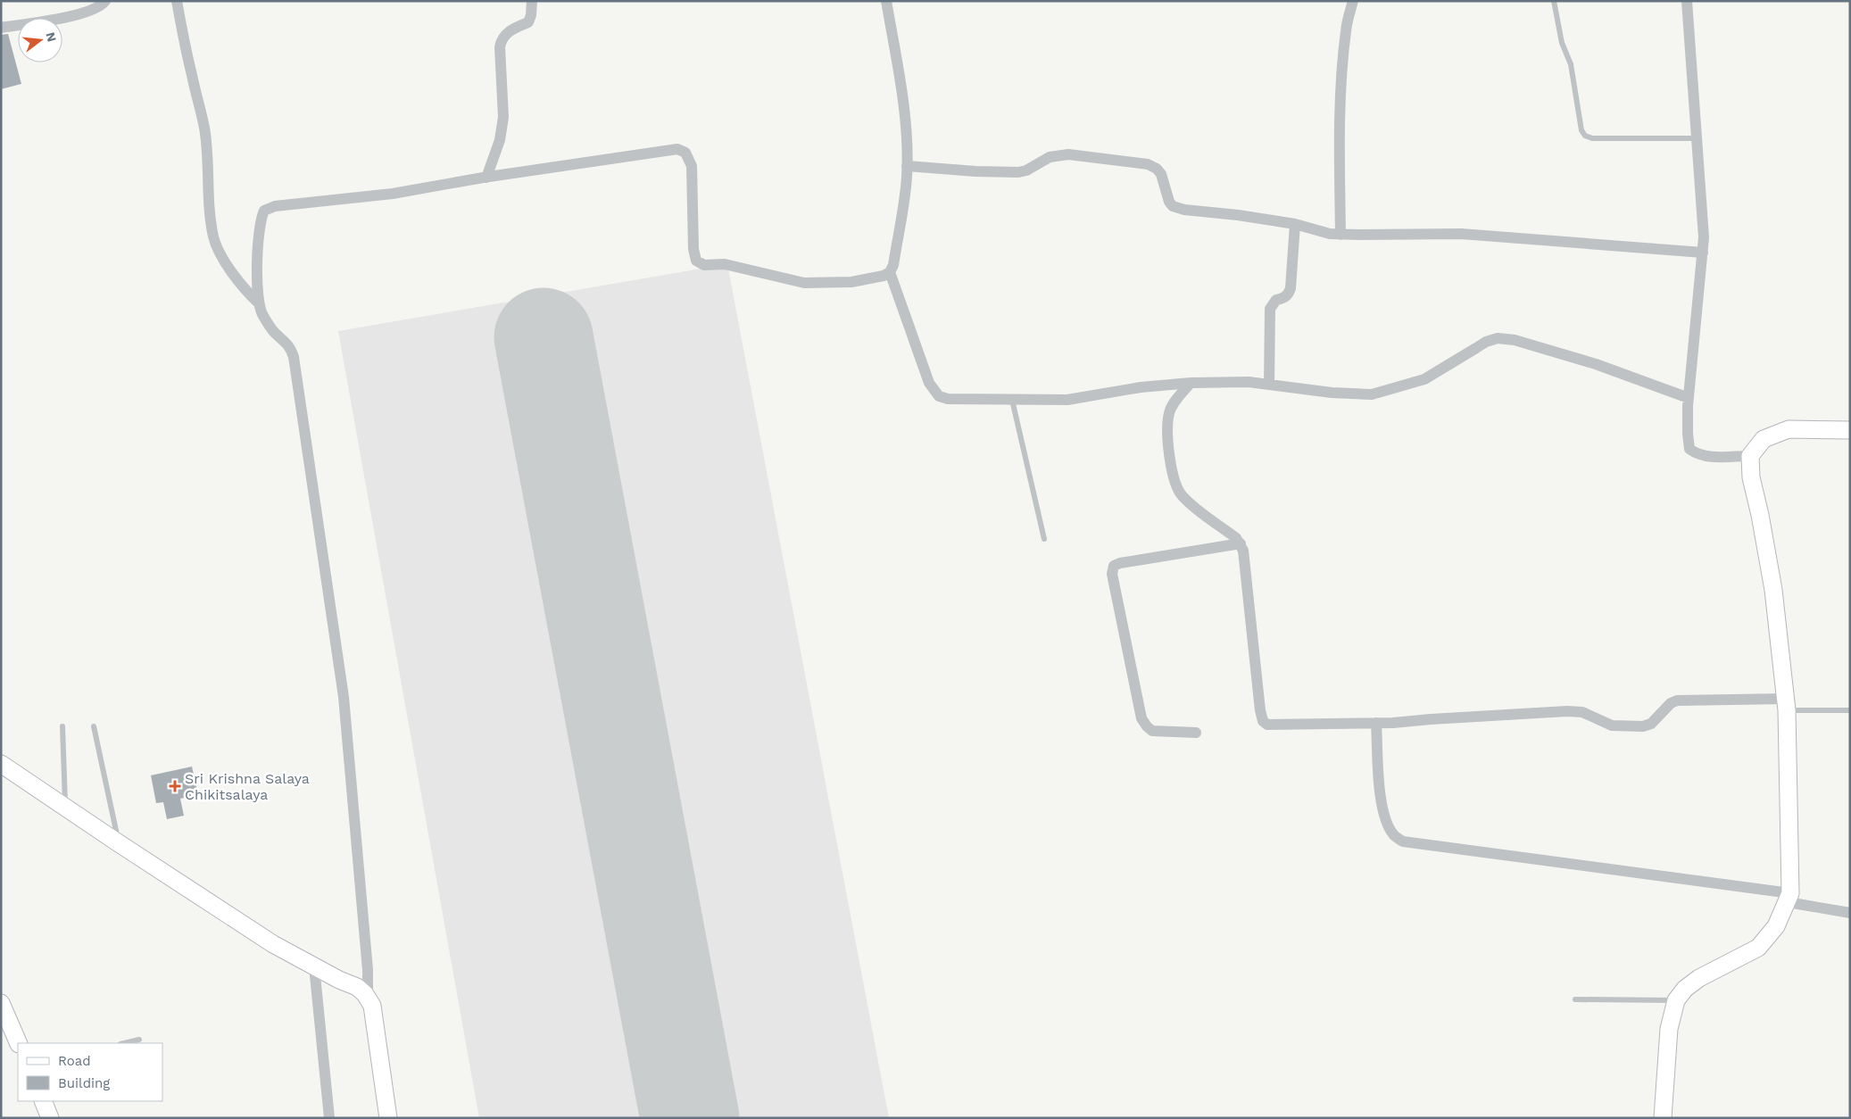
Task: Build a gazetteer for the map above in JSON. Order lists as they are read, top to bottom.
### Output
{
  "places": {
    "health": ["Sri Krishna Salaya Chikitsalaya"]
  },
  "legend": ["Road", "Building"],
  "north": "right"
}
